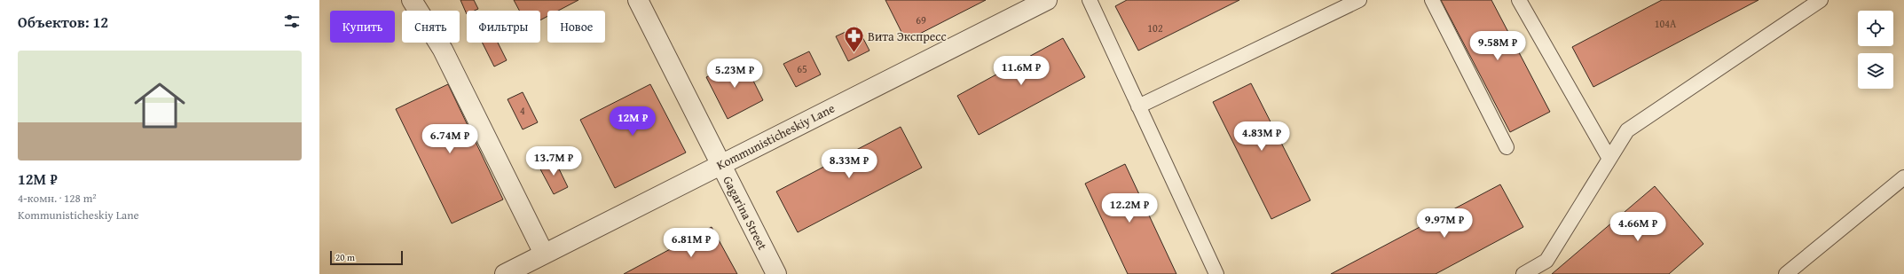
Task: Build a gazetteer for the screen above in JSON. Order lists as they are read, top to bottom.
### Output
{
  "streets": {
    "street": ["Kommunisticheskiy Lane", "Gagarina Street"]
  },
  "crossings": [
    ["Kommunisticheskiy Lane", "Gagarina Street"]
  ],
  "places": {
    "pharmacy": ["Вита Экспресс"]
  },
  "house_numbers": [
    "69",
    "104А",
    "102",
    "65",
    "4"
  ],
  "scale_bar": "20 m",
  "page": {
    "heading": "Объектов: 12",
    "chip": [
      "Купить",
      "Снять",
      "Фильтры",
      "Новое"
    ],
    "price": [
      "9.58M ₽",
      "11.6M ₽",
      "5.23M ₽",
      "12M ₽",
      "4.83M ₽",
      "6.74M ₽",
      "13.7M ₽",
      "8.33M ₽",
      "12.2M ₽",
      "9.97M ₽",
      "4.66M ₽",
      "6.81M ₽"
    ],
    "list": [
      {
        "name": "12M ₽",
        "note": "4-комн. · 128 m² · Kommunisticheskiy Lane"
      }
    ],
    "scale": "20 m"
  }
}
